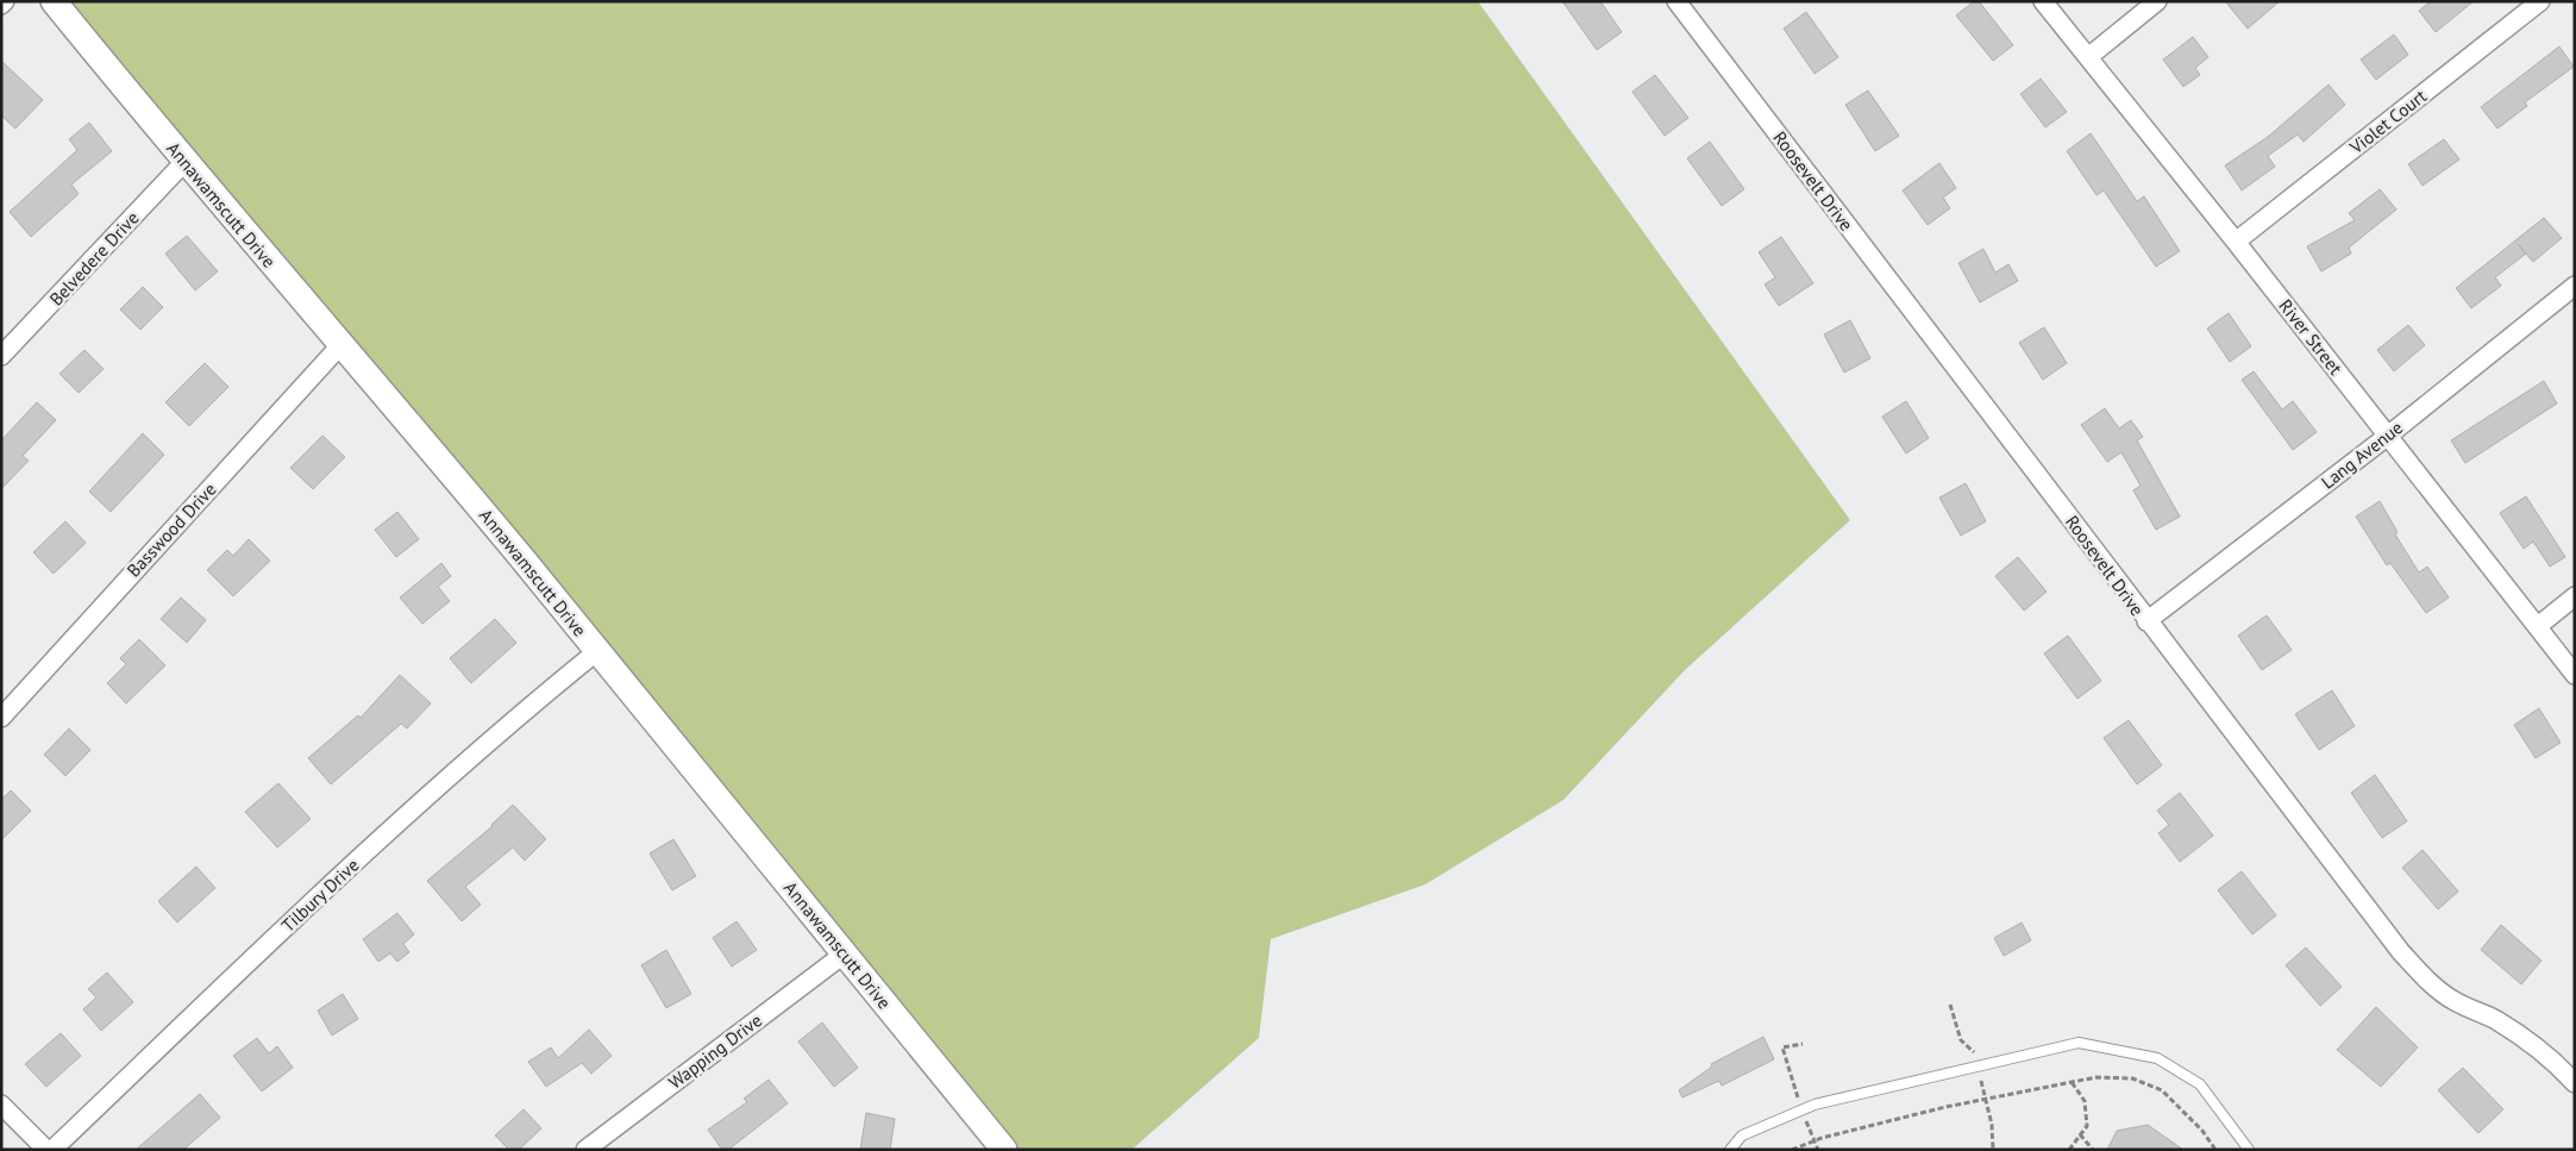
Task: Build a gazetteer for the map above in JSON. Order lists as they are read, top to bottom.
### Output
{
  "streets": {
    "street": [
      "Violet Court",
      "Roosevelt Drive",
      "Annawamscutt Drive",
      "Belvedere Drive",
      "River Street",
      "Lang Avenue",
      "Basswood Drive",
      "Tilbury Drive",
      "Wapping Drive"
    ]
  },
  "crossings": [
    ["Violet Court", "River Street"],
    ["Roosevelt Drive", "Lang Avenue"],
    ["Annawamscutt Drive", "Belvedere Drive"],
    ["Annawamscutt Drive", "Basswood Drive"],
    ["Annawamscutt Drive", "Tilbury Drive"],
    ["Annawamscutt Drive", "Wapping Drive"],
    ["River Street", "Lang Avenue"]
  ]
}
